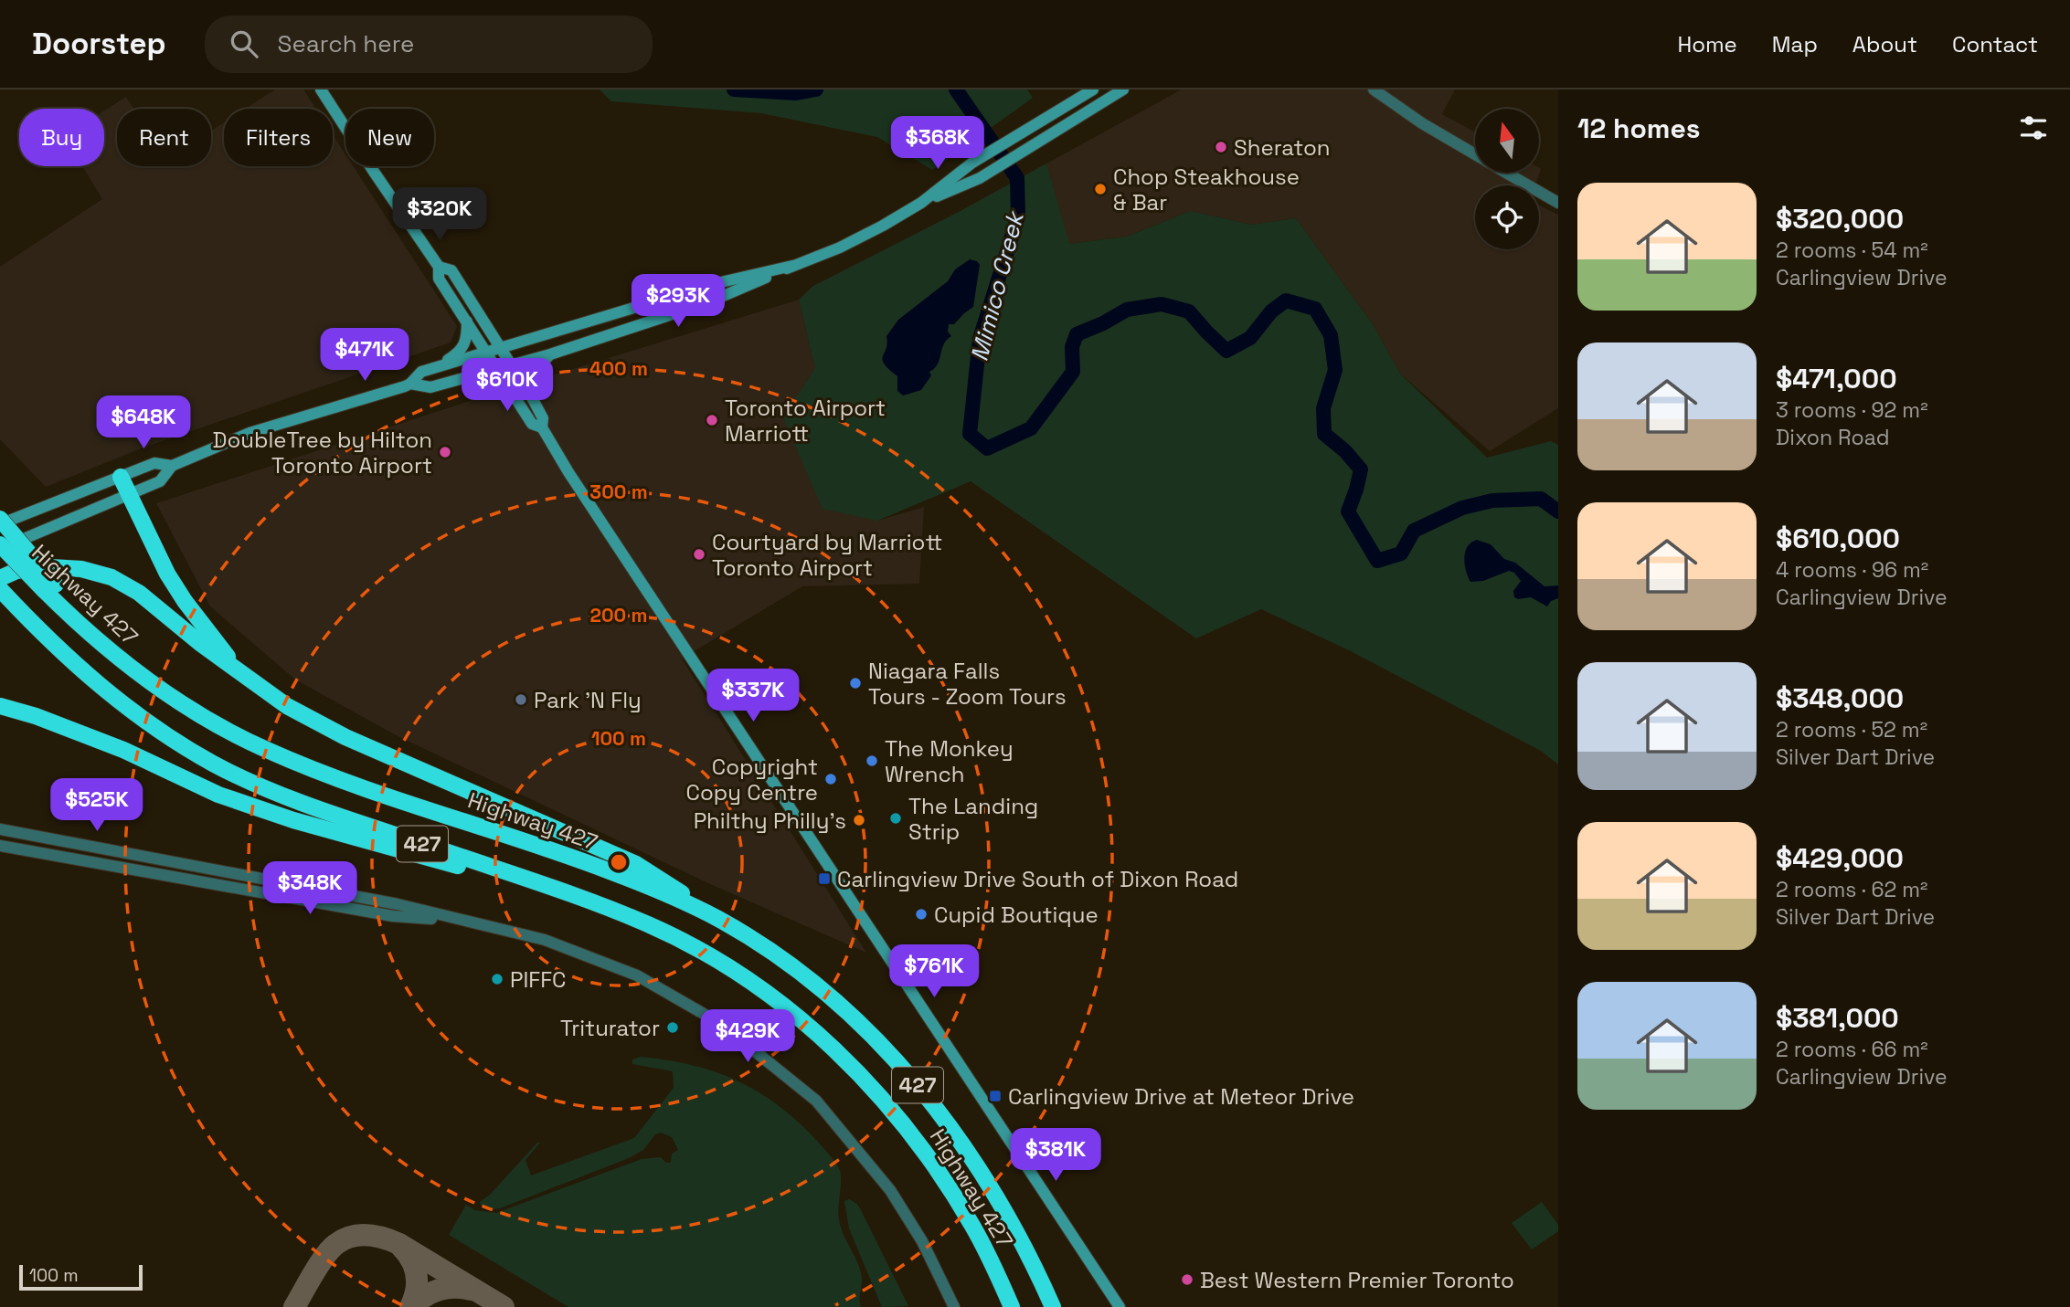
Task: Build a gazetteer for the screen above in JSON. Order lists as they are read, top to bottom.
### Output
{
  "streets": {
    "highway": ["Highway 427", "427"]
  },
  "water": ["Mimico Creek"],
  "places": {
    "other": [
      "Sheraton",
      "Chop Steakhouse & Bar",
      "Toronto Airport Marriott",
      "DoubleTree by Hilton Toronto Airport",
      "Courtyard by Marriott Toronto Airport",
      "Niagara Falls Tours - Zoom Tours",
      "Park 'N Fly",
      "The Monkey Wrench",
      "Copyright Copy Centre",
      "The Landing Strip",
      "Philthy Philly’s",
      "Cupid Boutique",
      "PIFFC",
      "Triturator",
      "Best Western Premier Toronto"
    ],
    "transit": ["Carlingview Drive South of Dixon Road", "Carlingview Drive at Meteor Drive"]
  },
  "scale_bar": "100 m",
  "north": "top",
  "page": {
    "header": "Doorstep",
    "search": "Search here",
    "nav": [
      "Home",
      "Map",
      "About",
      "Contact"
    ],
    "heading": "12 homes",
    "chip": [
      "Buy",
      "Rent",
      "Filters",
      "New"
    ],
    "price": [
      "$368K",
      "$320K",
      "$293K",
      "$471K",
      "$610K",
      "$648K",
      "$337K",
      "$525K",
      "$348K",
      "$761K",
      "$429K",
      "$381K"
    ],
    "list": [
      {
        "name": "$320,000",
        "note": "2 rooms · 54 m² · Carlingview Drive"
      },
      {
        "name": "$471,000",
        "note": "3 rooms · 92 m² · Dixon Road"
      },
      {
        "name": "$610,000",
        "note": "4 rooms · 96 m² · Carlingview Drive"
      },
      {
        "name": "$348,000",
        "note": "2 rooms · 52 m² · Silver Dart Drive"
      },
      {
        "name": "$429,000",
        "note": "2 rooms · 62 m² · Silver Dart Drive"
      },
      {
        "name": "$381,000",
        "note": "2 rooms · 66 m² · Carlingview Drive"
      }
    ],
    "scale": "100 m"
  },
  "rings": [
    "400 m",
    "300 m",
    "200 m",
    "100 m"
  ]
}
